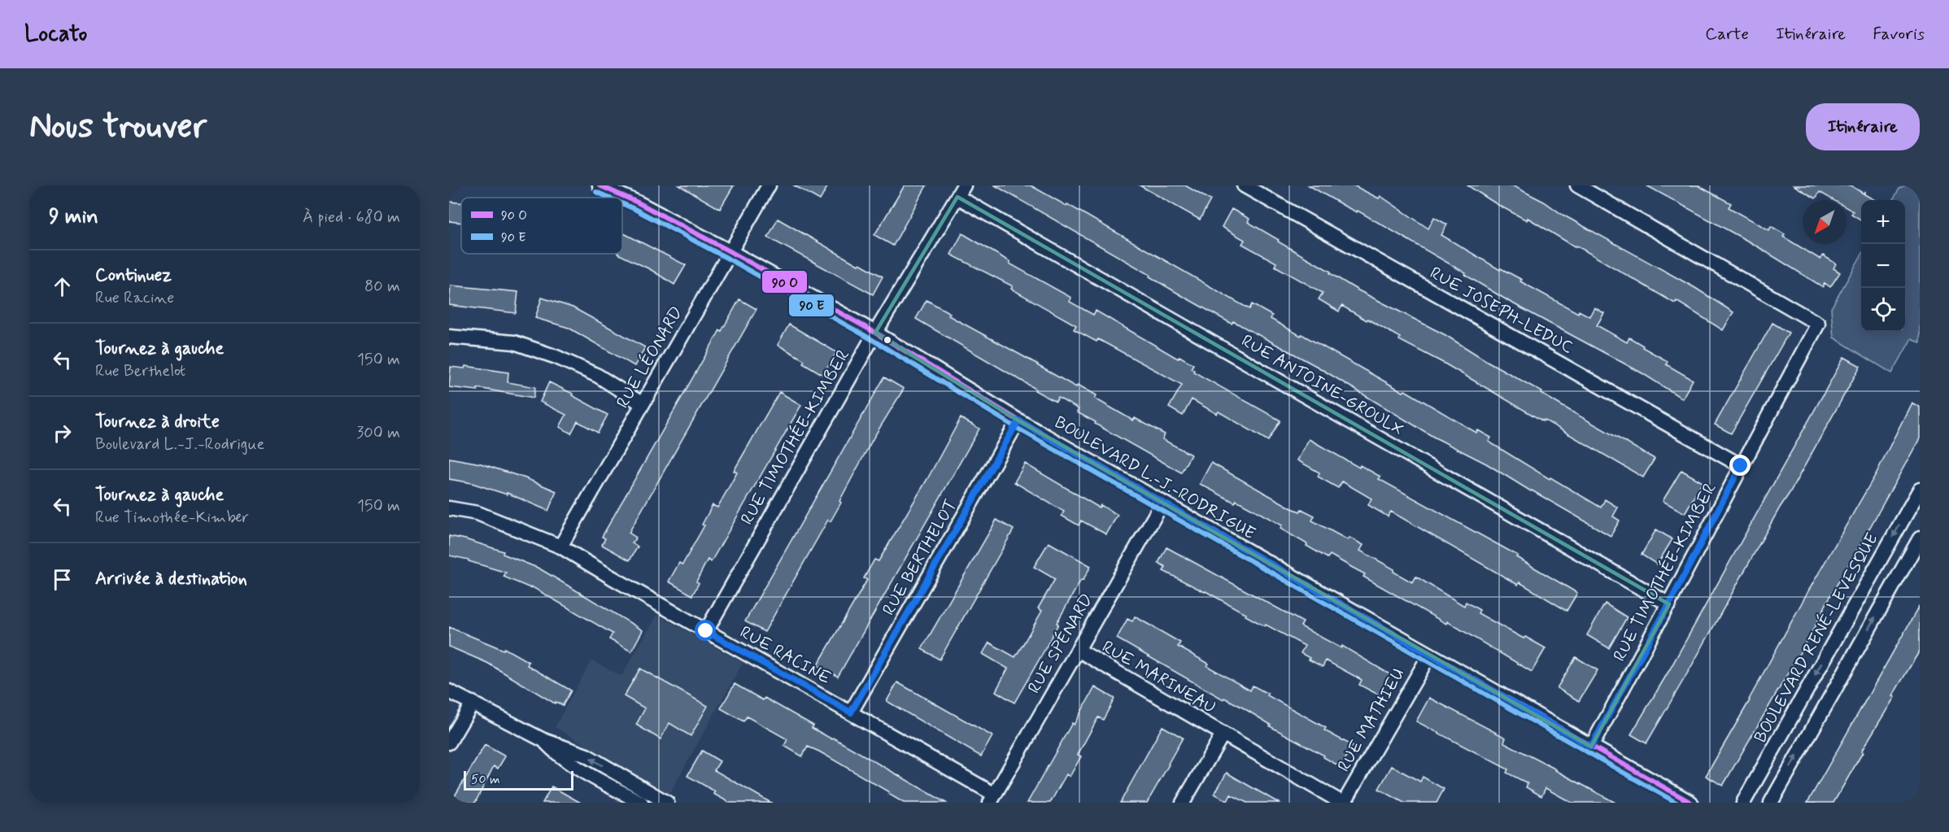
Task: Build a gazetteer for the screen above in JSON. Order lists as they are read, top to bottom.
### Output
{
  "streets": {
    "street": [
      "RUE JOSEPH-LEDUC",
      "RUE LÉONARD",
      "RUE ANTOINE-GROULX",
      "RUE TIMOTHÉE-KIMBER",
      "BOULEVARD L.-J.-RODRIGUE",
      "RUE BERTHELOT",
      "BOULEVARD RENÉ-LEVESQUE",
      "RUE SPÉNARD",
      "RUE RACINE",
      "RUE MARINEAU",
      "RUE MATHIEU"
    ]
  },
  "crossings": [
    ["RUE JOSEPH-LEDUC", "RUE TIMOTHÉE-KIMBER"],
    ["RUE LÉONARD", "BOULEVARD L.-J.-RODRIGUE"],
    ["RUE LÉONARD", "RUE RACINE"],
    ["RUE ANTOINE-GROULX", "RUE TIMOTHÉE-KIMBER"],
    ["RUE TIMOTHÉE-KIMBER", "BOULEVARD L.-J.-RODRIGUE"],
    ["RUE TIMOTHÉE-KIMBER", "RUE RACINE"],
    ["BOULEVARD L.-J.-RODRIGUE", "RUE BERTHELOT"],
    ["BOULEVARD L.-J.-RODRIGUE", "RUE SPÉNARD"],
    ["BOULEVARD L.-J.-RODRIGUE", "RUE MATHIEU"],
    ["RUE BERTHELOT", "RUE RACINE"],
    ["RUE SPÉNARD", "RUE RACINE"],
    ["RUE SPÉNARD", "RUE MARINEAU"],
    ["RUE MARINEAU", "RUE MATHIEU"]
  ],
  "legend": ["90 O", "90 E"],
  "scale_bar": "50 m",
  "north": "bottom left",
  "page": {
    "header": "Locato",
    "nav": ["Carte", "Itinéraire", "Favoris"],
    "buttons": "Itinéraire",
    "title": "Nous trouver",
    "heading": ["9 min", "À pied · 680 m"],
    "map_buttons": ["+", "−"],
    "list": [
      ["Continuez", "Rue Racine", "80 m"],
      ["Tournez à gauche", "Rue Berthelot", "150 m"],
      ["Tournez à droite", "Boulevard L.-J.-Rodrigue", "300 m"],
      ["Tournez à gauche", "Rue Timothée-Kimber", "150 m"],
      "Arrivée à destination"
    ],
    "scale": "50 m"
  }
}
